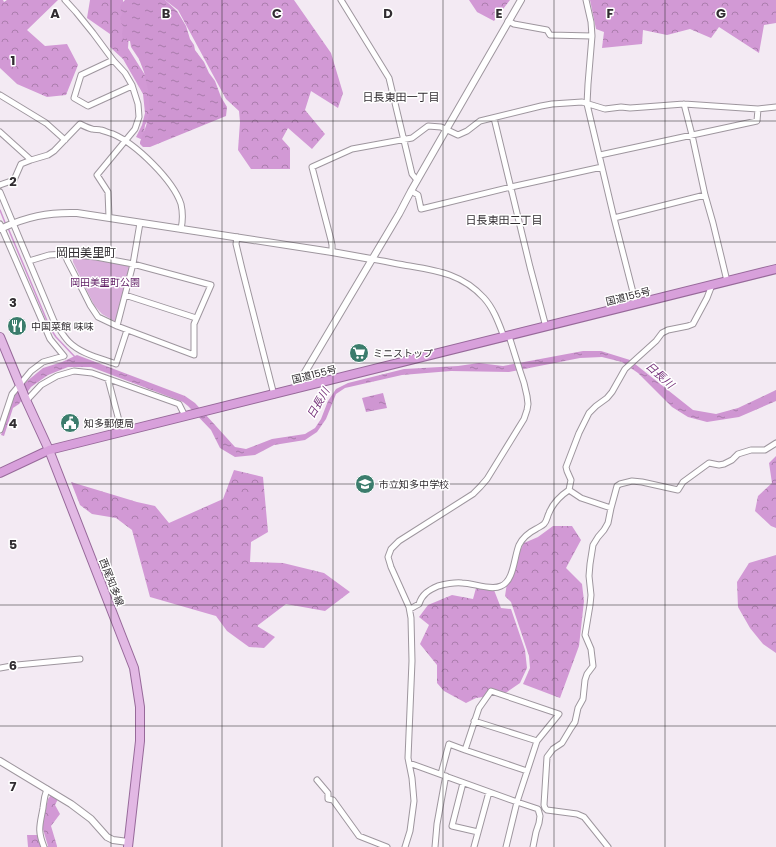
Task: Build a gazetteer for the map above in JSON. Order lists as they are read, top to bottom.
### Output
{
  "streets": {
    "highway": ["国道155号"],
    "main road": ["西尾知多線"]
  },
  "crossings": [
    ["国道155号", "西尾知多線"]
  ],
  "districts": ["日長東田一丁目", "日長東田二丁目", "岡田美里町"],
  "water": ["日長川"],
  "parks": ["岡田美里町公園"],
  "places": {
    "restaurant": ["中国菜館 味味"],
    "supermarket": ["ミニストップ"],
    "public building": ["知多郵便局"],
    "school or university": ["市立知多中学校"]
  },
  "grid": {
    "columns": [
      "A",
      "B",
      "C",
      "D",
      "E",
      "F",
      "G"
    ],
    "rows": [
      "1",
      "2",
      "3",
      "4",
      "5",
      "6",
      "7"
    ]
  }
}
